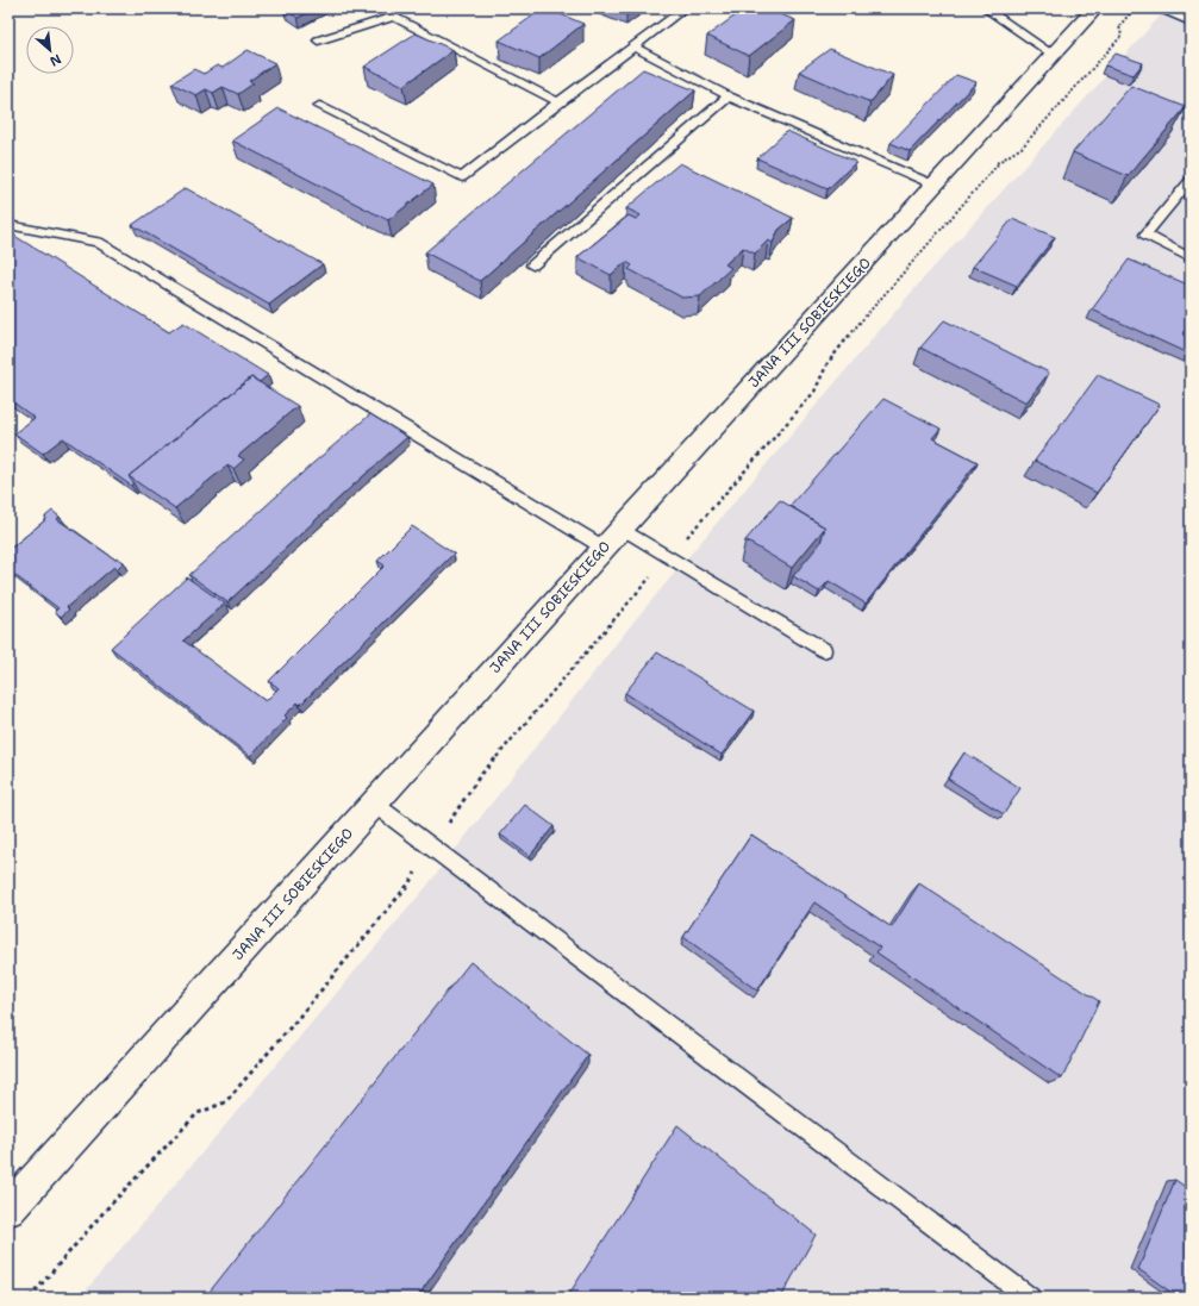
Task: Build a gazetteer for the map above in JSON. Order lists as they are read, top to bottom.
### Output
{
  "streets": {
    "main road": ["JANA III SOBIESKIEGO"]
  },
  "north": "bottom right"
}
